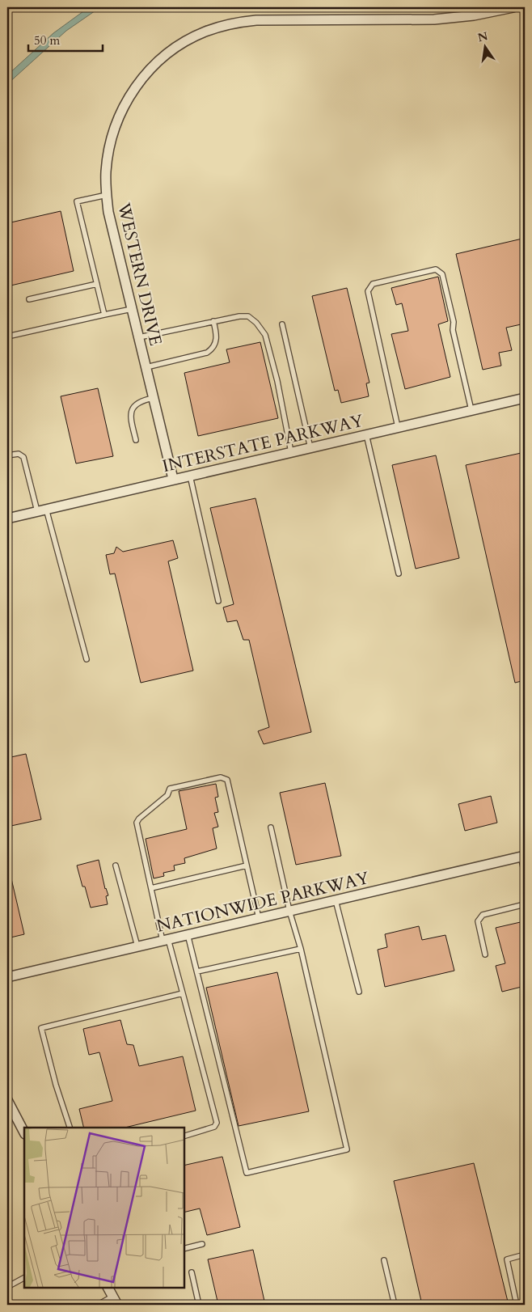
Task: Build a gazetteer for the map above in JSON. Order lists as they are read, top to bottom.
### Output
{
  "streets": {
    "street": ["WESTERN DRIVE", "INTERSTATE PARKWAY", "NATIONWIDE PARKWAY"]
  },
  "crossings": [
    ["WESTERN DRIVE", "INTERSTATE PARKWAY"]
  ],
  "scale_bar": "50 m",
  "north": "top"
}
